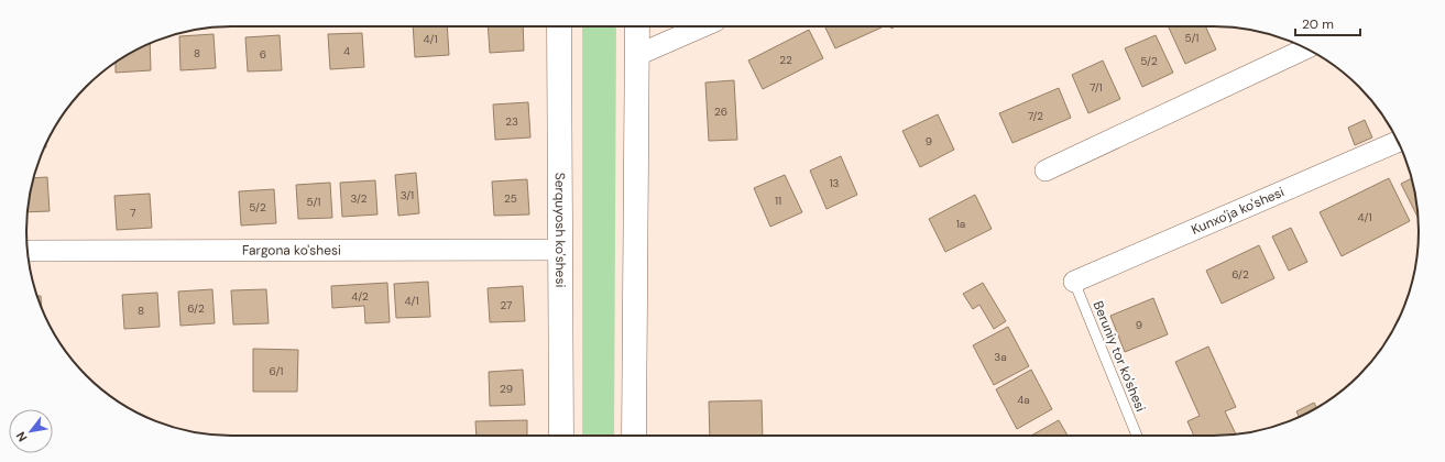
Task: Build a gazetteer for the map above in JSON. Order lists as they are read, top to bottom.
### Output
{
  "streets": {
    "street": ["Kunxo'ja ko'shesi", "Serquyosh ko'shesi", "Fargona ko'shesi"],
    "lane": ["Beruniy tor ko'shesi"]
  },
  "crossings": [
    ["Kunxo'ja ko'shesi", "Beruniy tor ko'shesi"],
    ["Serquyosh ko'shesi", "Fargona ko'shesi"]
  ],
  "house_numbers": [
    "5/1",
    "4/1",
    "4",
    "8",
    "6",
    "22",
    "5/2",
    "7/1",
    "26",
    "7/2",
    "23",
    "9",
    "13",
    "3/1",
    "3/2",
    "25",
    "11",
    "5/1",
    "5/2",
    "7",
    "4/1",
    "1a",
    "6/2",
    "4/2",
    "4/1",
    "27",
    "6/2",
    "8",
    "9",
    "3a",
    "6/1",
    "29",
    "4a"
  ],
  "scale_bar": "20 m",
  "north": "bottom left"
}
